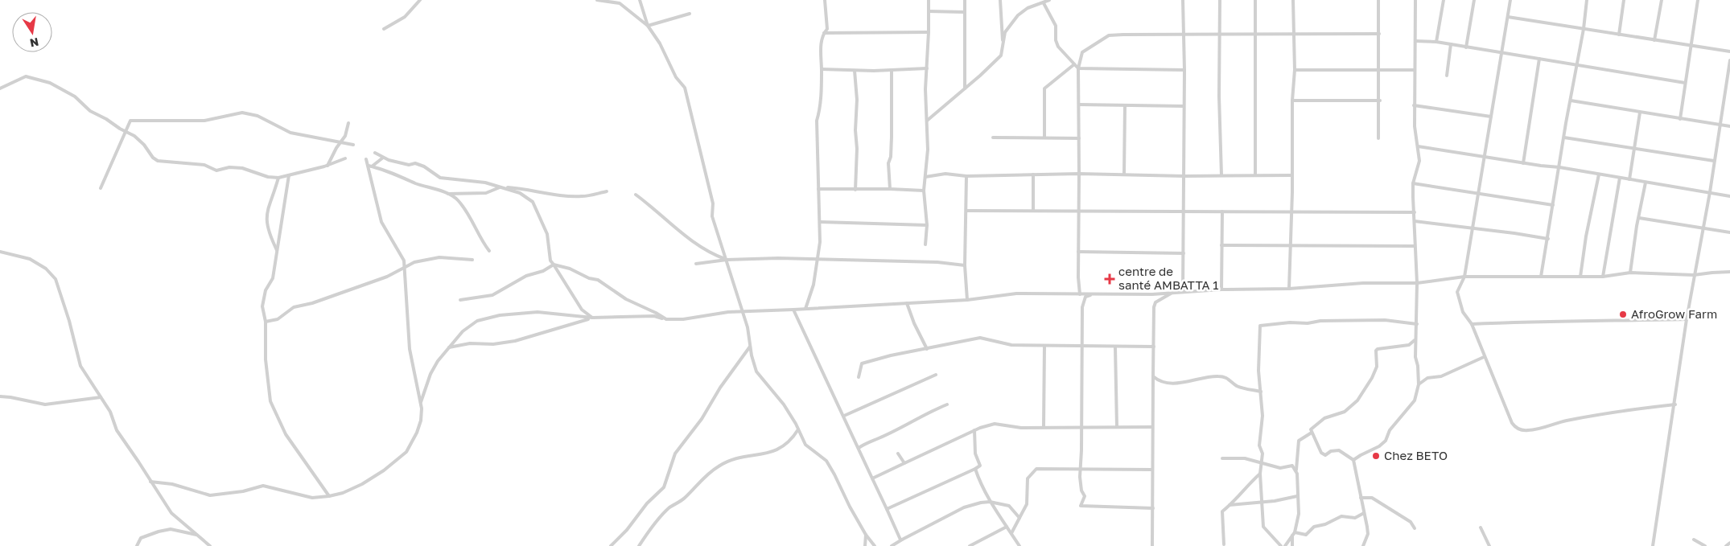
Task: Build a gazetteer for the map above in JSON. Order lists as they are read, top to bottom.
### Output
{
  "places": {
    "health": ["centre de santé AMBATTA 1"],
    "other": ["AfroGrow Farm", "Chez BETO"]
  },
  "north": "bottom"
}
